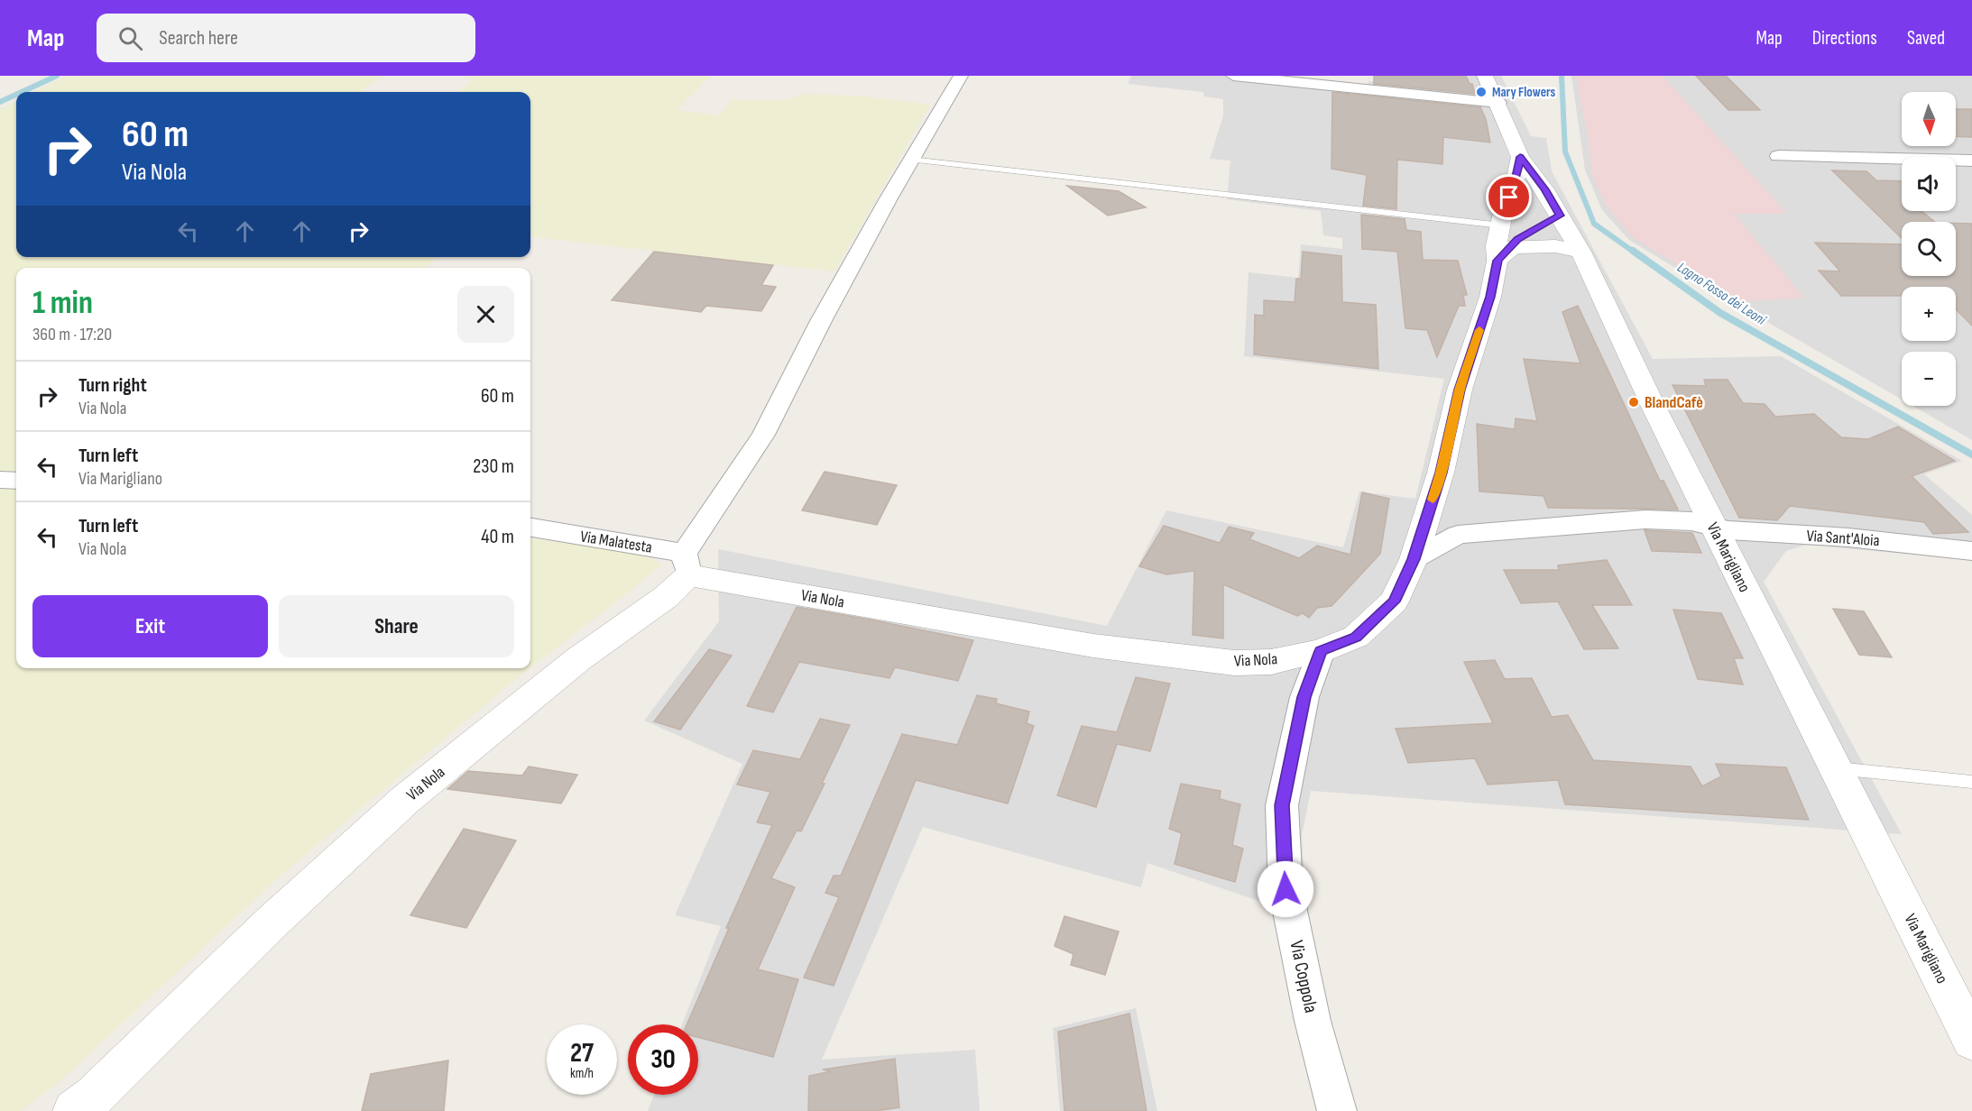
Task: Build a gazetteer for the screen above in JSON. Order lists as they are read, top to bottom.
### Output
{
  "streets": {
    "street": [
      "Via Sant'Aloia",
      "Via Malatesta",
      "Via Marigliano",
      "Via Nola",
      "Via Coppola"
    ]
  },
  "crossings": [
    ["Via Sant'Aloia", "Via Marigliano"],
    ["Via Sant'Aloia", "Via Nola"],
    ["Via Malatesta", "Via Nola"],
    ["Via Marigliano", "Via Nola"],
    ["Via Nola", "Via Coppola"]
  ],
  "water": ["Lagno Fosso dei Leoni"],
  "places": ["Mary Flowers", "BlandCafè"],
  "north": "bottom",
  "page": {
    "header": "Map",
    "search": "Search here",
    "nav": ["Map", "Directions", "Saved"],
    "map_buttons": ["+", "−"],
    "turn": ["60 m", "Via Nola"],
    "heading": ["1 min", "360 m · 17:20"],
    "list": [
      {
        "name": "Turn right",
        "note": "Via Nola",
        "value": "60 m"
      },
      {
        "name": "Turn left",
        "note": "Via Marigliano",
        "value": "230 m"
      },
      {
        "name": "Turn left",
        "note": "Via Nola",
        "value": "40 m"
      }
    ],
    "buttons": ["Exit", "Share"],
    "speed": "27 km/h",
    "limit": "30"
  }
}
